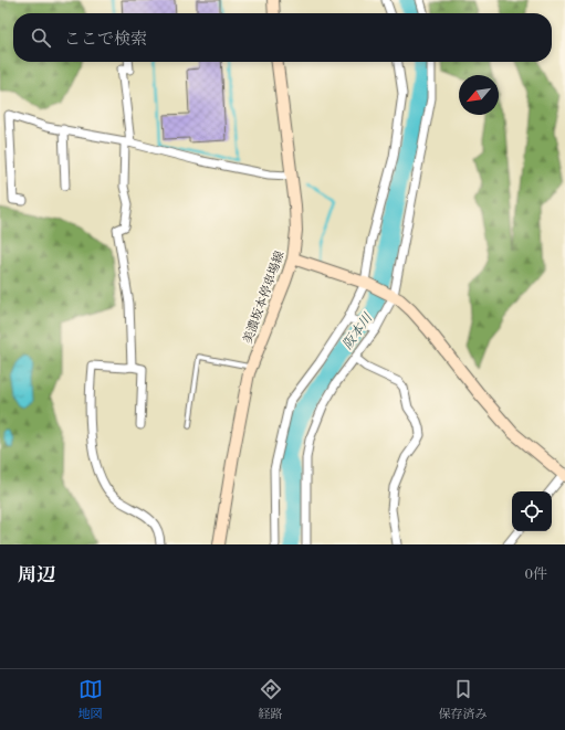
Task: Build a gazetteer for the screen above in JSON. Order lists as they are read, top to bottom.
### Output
{
  "streets": {
    "main road": ["美濃坂本停車場線"]
  },
  "water": ["阪本川"],
  "north": "bottom left",
  "page": {
    "search": "ここで検索",
    "heading": ["周辺", "0件"],
    "nav": ["地図", "経路", "保存済み"]
  }
}
